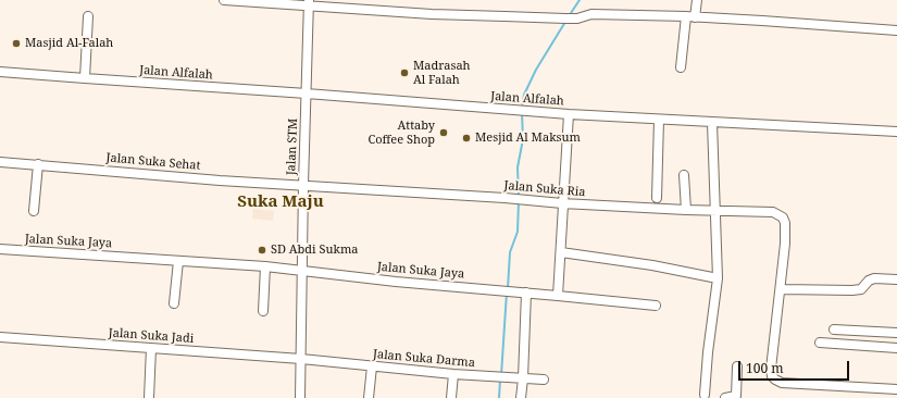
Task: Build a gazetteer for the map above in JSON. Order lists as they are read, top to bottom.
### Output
{
  "streets": {
    "street": [
      "Jalan Alfalah",
      "Jalan STM",
      "Jalan Suka Sehat",
      "Jalan Suka Ria",
      "Jalan Suka Jaya",
      "Jalan Suka Jadi",
      "Jalan Suka Darma"
    ]
  },
  "crossings": [
    ["Jalan Alfalah", "Jalan STM"],
    ["Jalan STM", "Jalan Suka Sehat"],
    ["Jalan STM", "Jalan Suka Ria"],
    ["Jalan STM", "Jalan Suka Jaya"],
    ["Jalan STM", "Jalan Suka Jadi"],
    ["Jalan STM", "Jalan Suka Darma"],
    ["Jalan Suka Sehat", "Jalan Suka Ria"],
    ["Jalan Suka Jadi", "Jalan Suka Darma"]
  ],
  "districts": ["Suka Maju"],
  "places": [
    "Masjid Al-Falah",
    "Madrasah Al Falah",
    "Attaby Coffee Shop",
    "Mesjid Al Maksum",
    "SD Abdi Sukma"
  ],
  "scale_bar": "100 m"
}
